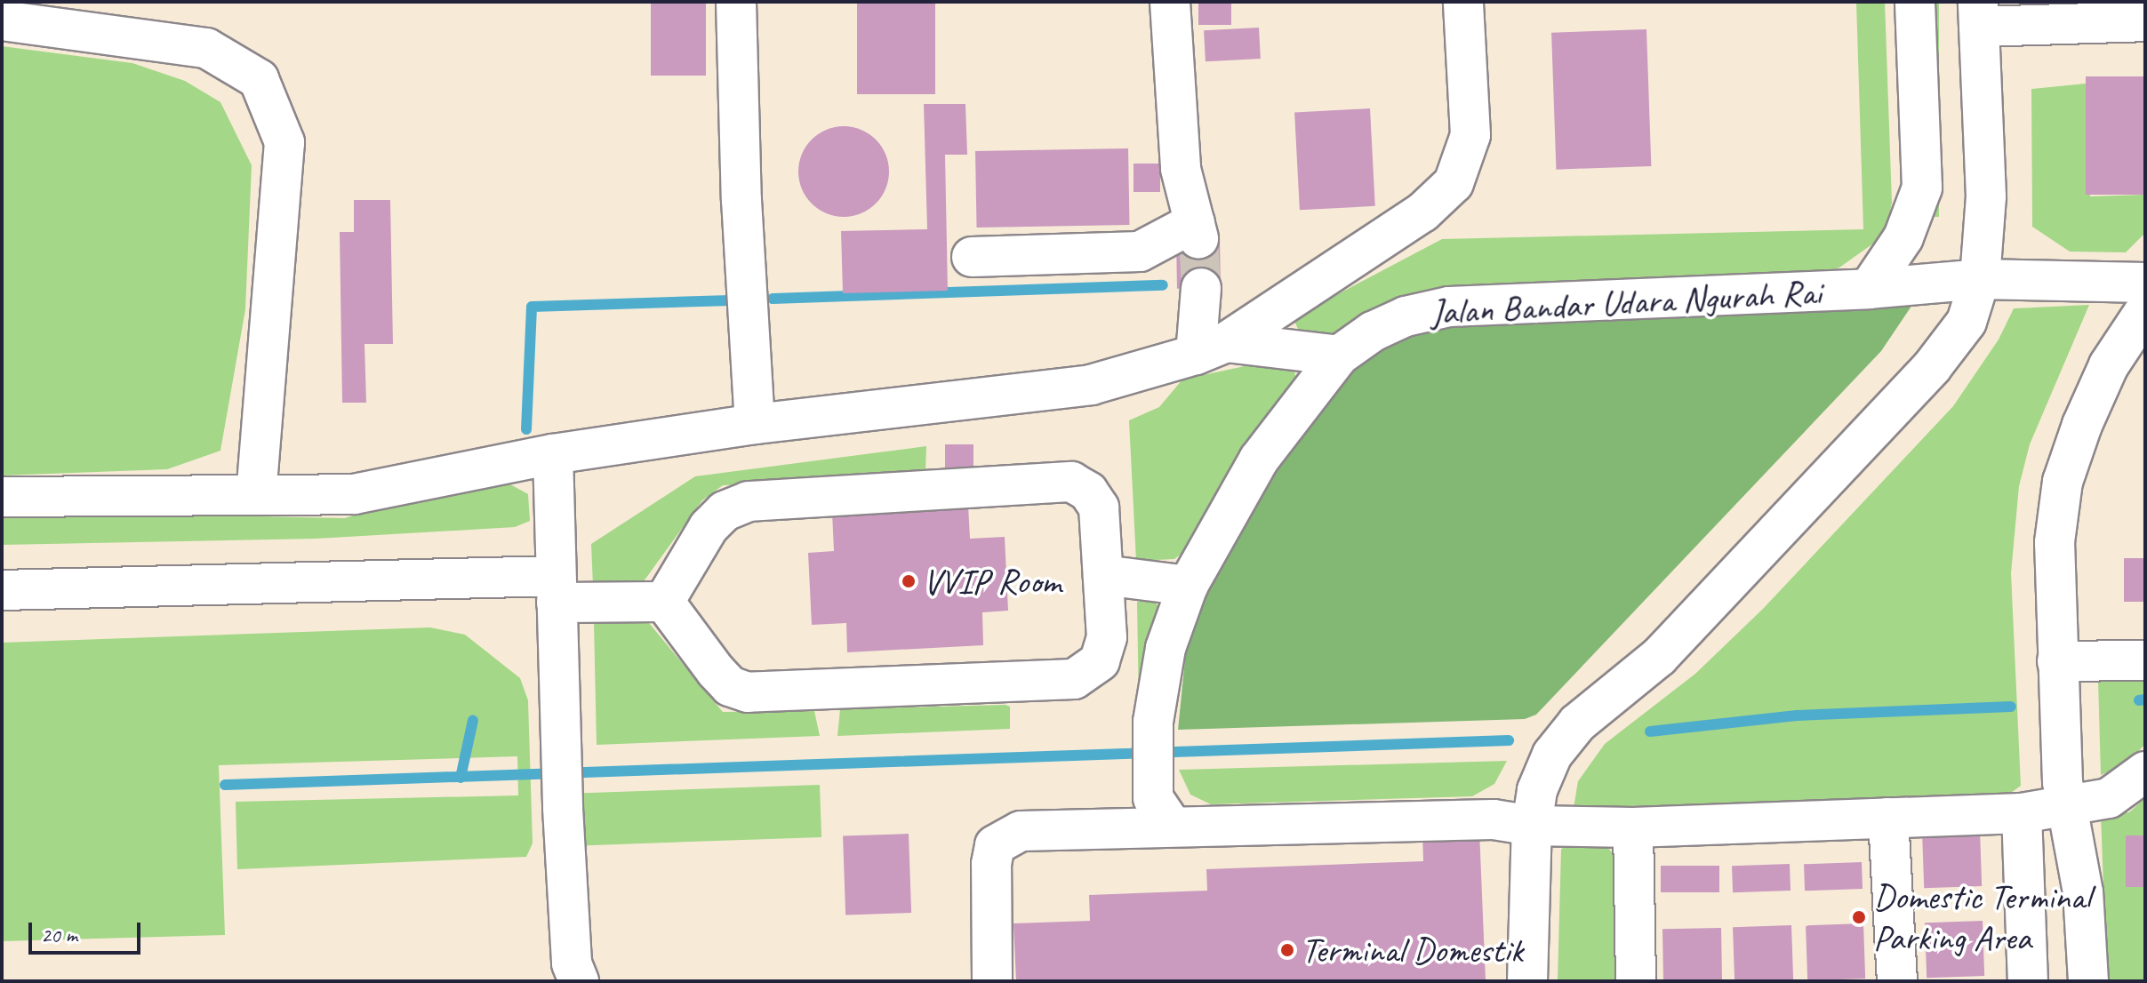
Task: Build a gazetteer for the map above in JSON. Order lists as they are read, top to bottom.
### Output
{
  "streets": {
    "street": ["Jalan Bandar Udara Ngurah Rai"]
  },
  "places": ["VVIP Room", "Domestic Terminal Parking Area", "Terminal Domestik"],
  "scale_bar": "20 m"
}
